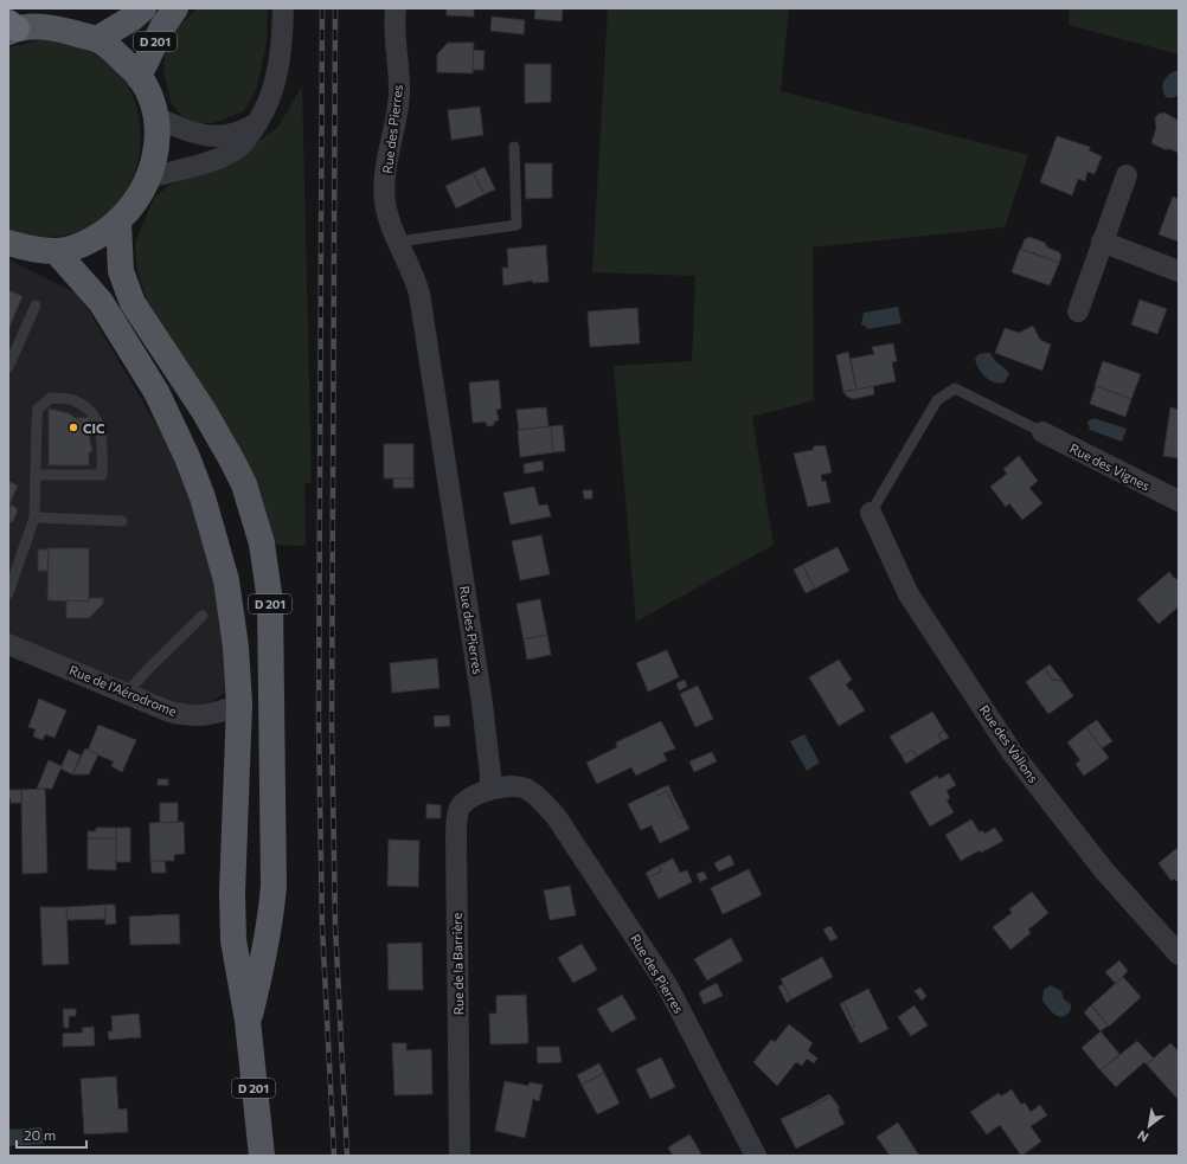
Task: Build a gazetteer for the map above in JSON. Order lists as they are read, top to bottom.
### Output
{
  "streets": {
    "main road": ["D 201"],
    "street": [
      "Rue des Pierres",
      "Rue des Vignes",
      "Rue de l'Aérodrome",
      "Rue des Vallons",
      "Rue de la Barrière"
    ]
  },
  "crossings": [
    ["D 201", "Rue de l'Aérodrome"],
    ["Rue des Pierres", "Rue de la Barrière"]
  ],
  "places": ["CIC"],
  "scale_bar": "20 m",
  "north": "bottom left"
}
